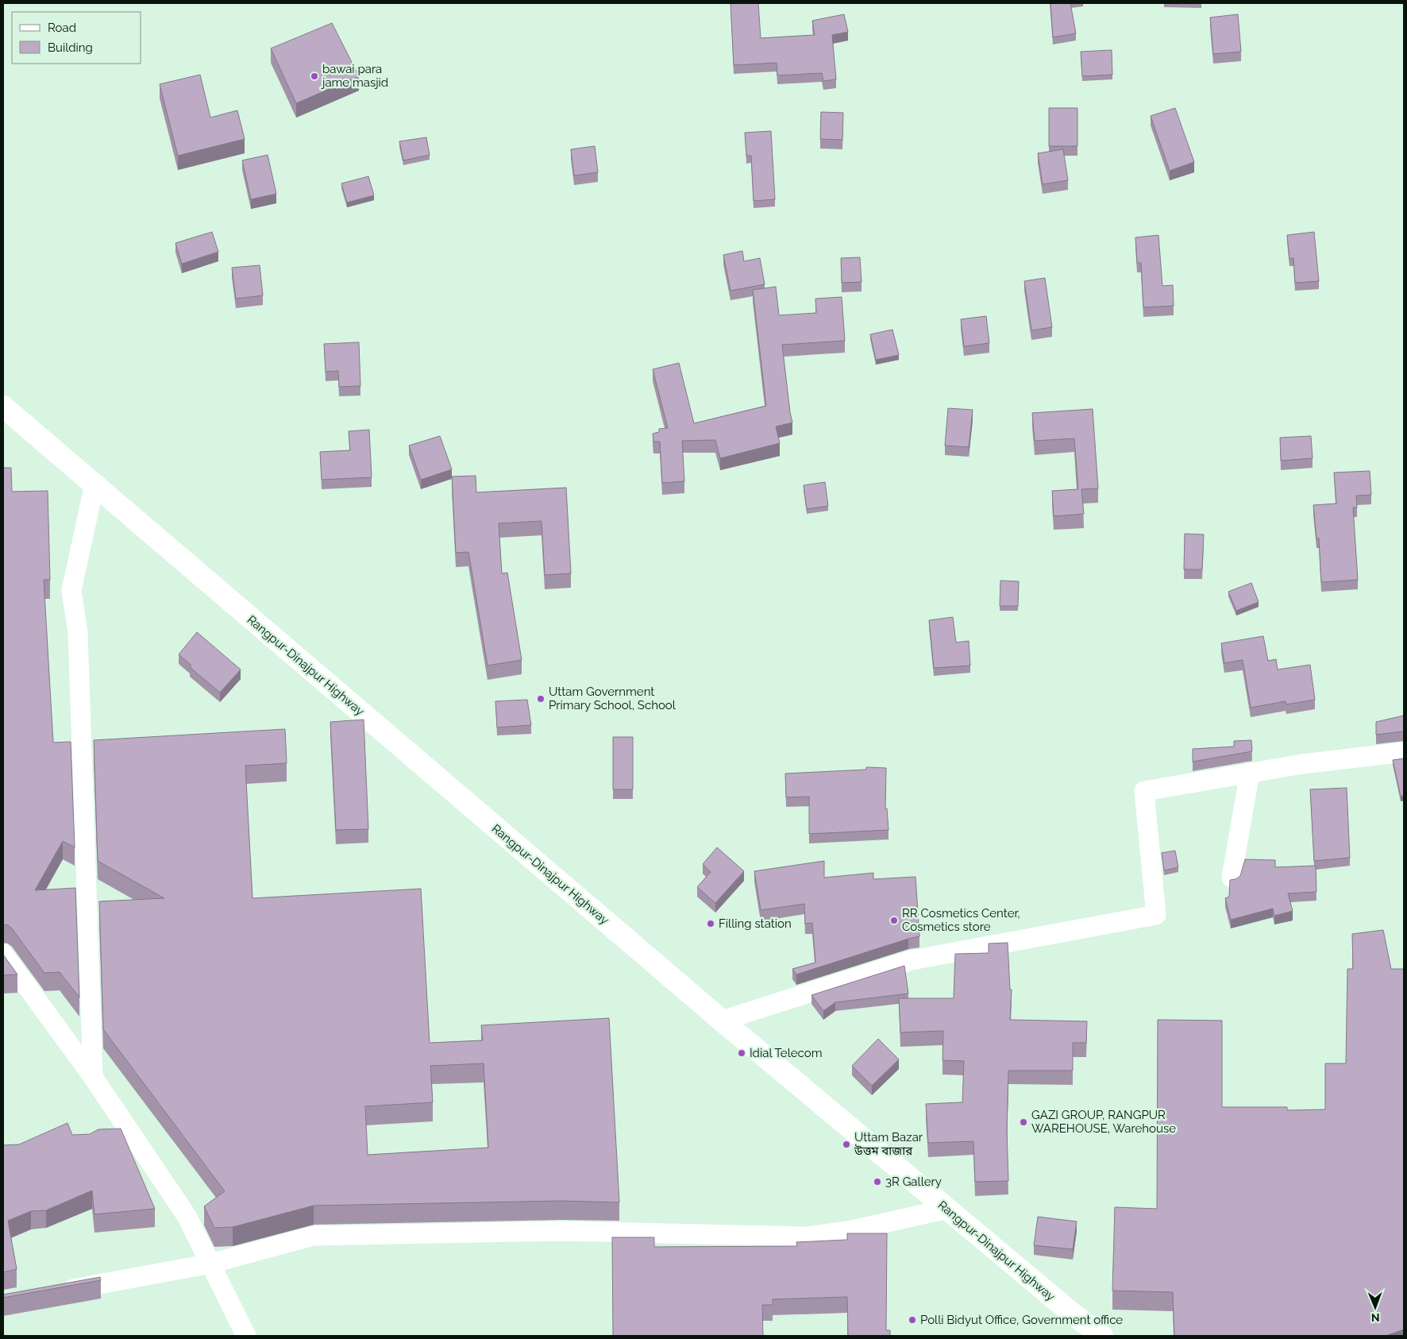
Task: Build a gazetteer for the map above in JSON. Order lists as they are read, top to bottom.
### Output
{
  "streets": {
    "highway": ["Rangpur-Dinajpur Highway"]
  },
  "places": [
    "bawai para jame masjid",
    "Uttam Government Primary School, School",
    "RR Cosmetics Center, Cosmetics store",
    "Filling station",
    "Idial Telecom",
    "GAZI GROUP, RANGPUR WAREHOUSE, Warehouse",
    "Uttam Bazar উত্তম বাজার",
    "3R Gallery",
    "Polli Bidyut Office, Government office"
  ],
  "legend": ["Road", "Building"],
  "north": "bottom"
}
